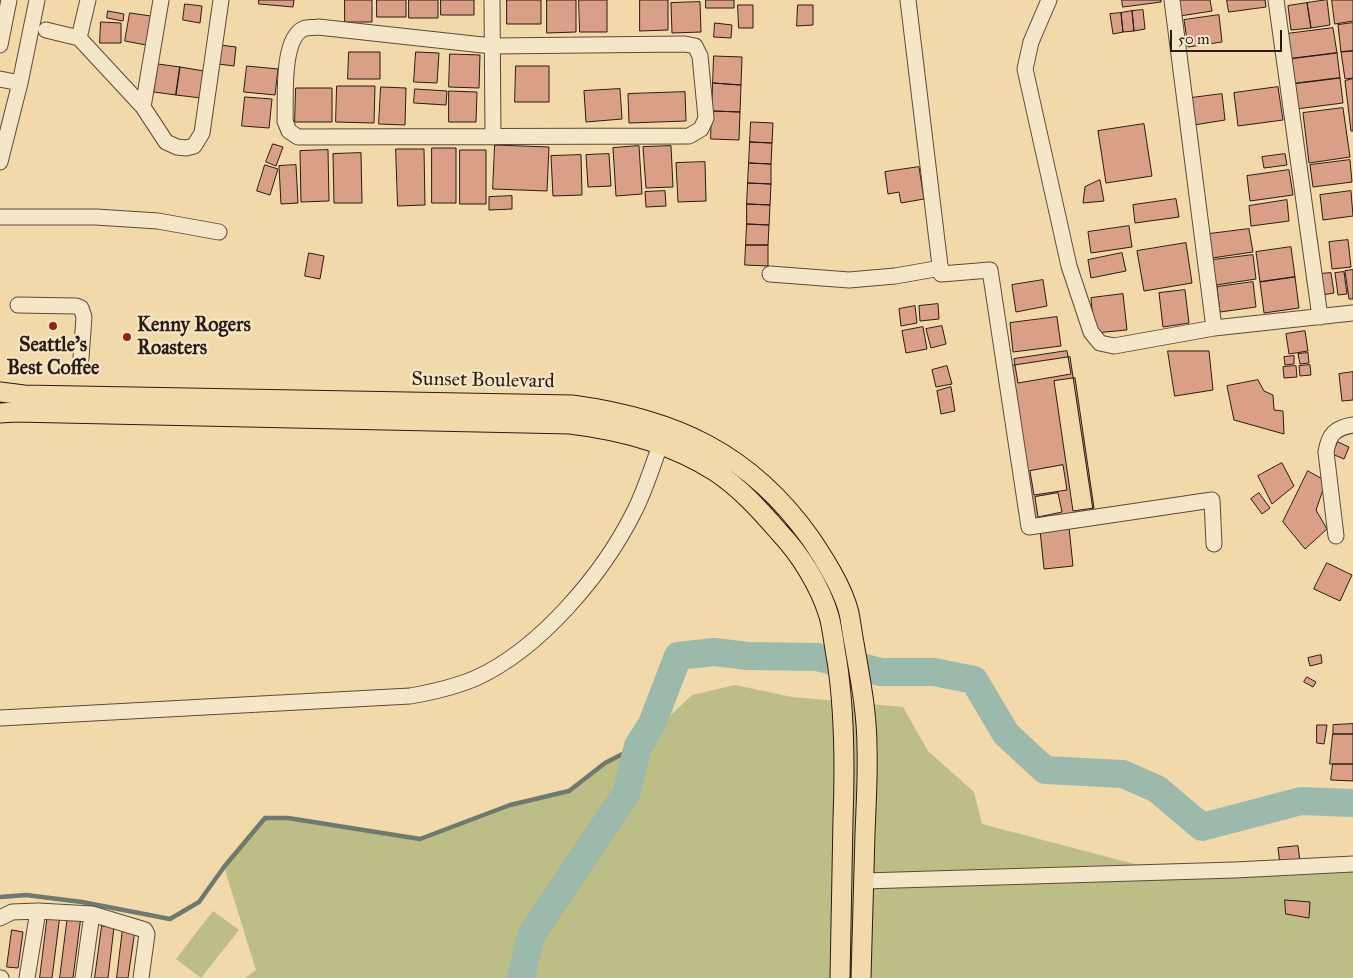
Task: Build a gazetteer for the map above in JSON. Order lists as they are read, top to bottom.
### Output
{
  "streets": {
    "main road": ["Sunset Boulevard"]
  },
  "places": ["Seattle's Best Coffee", "Kenny Rogers Roasters"],
  "scale_bar": "50 m"
}
